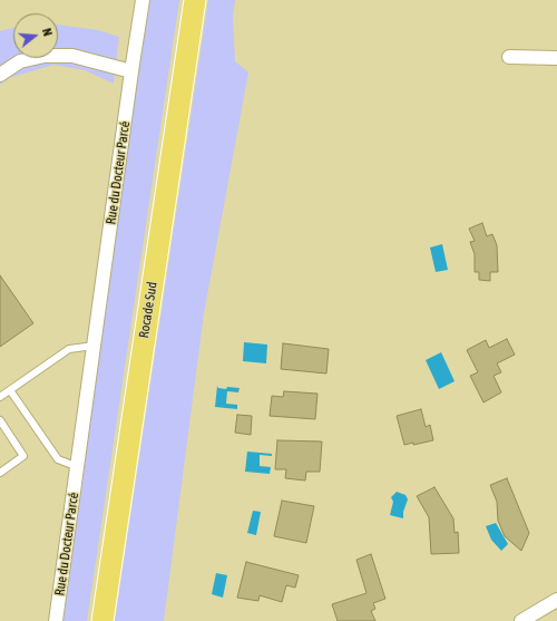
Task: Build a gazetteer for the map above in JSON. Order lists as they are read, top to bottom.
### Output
{
  "streets": {
    "main road": ["Rocade Sud"],
    "street": ["Rue du Docteur Parcé"]
  },
  "north": "right"
}
